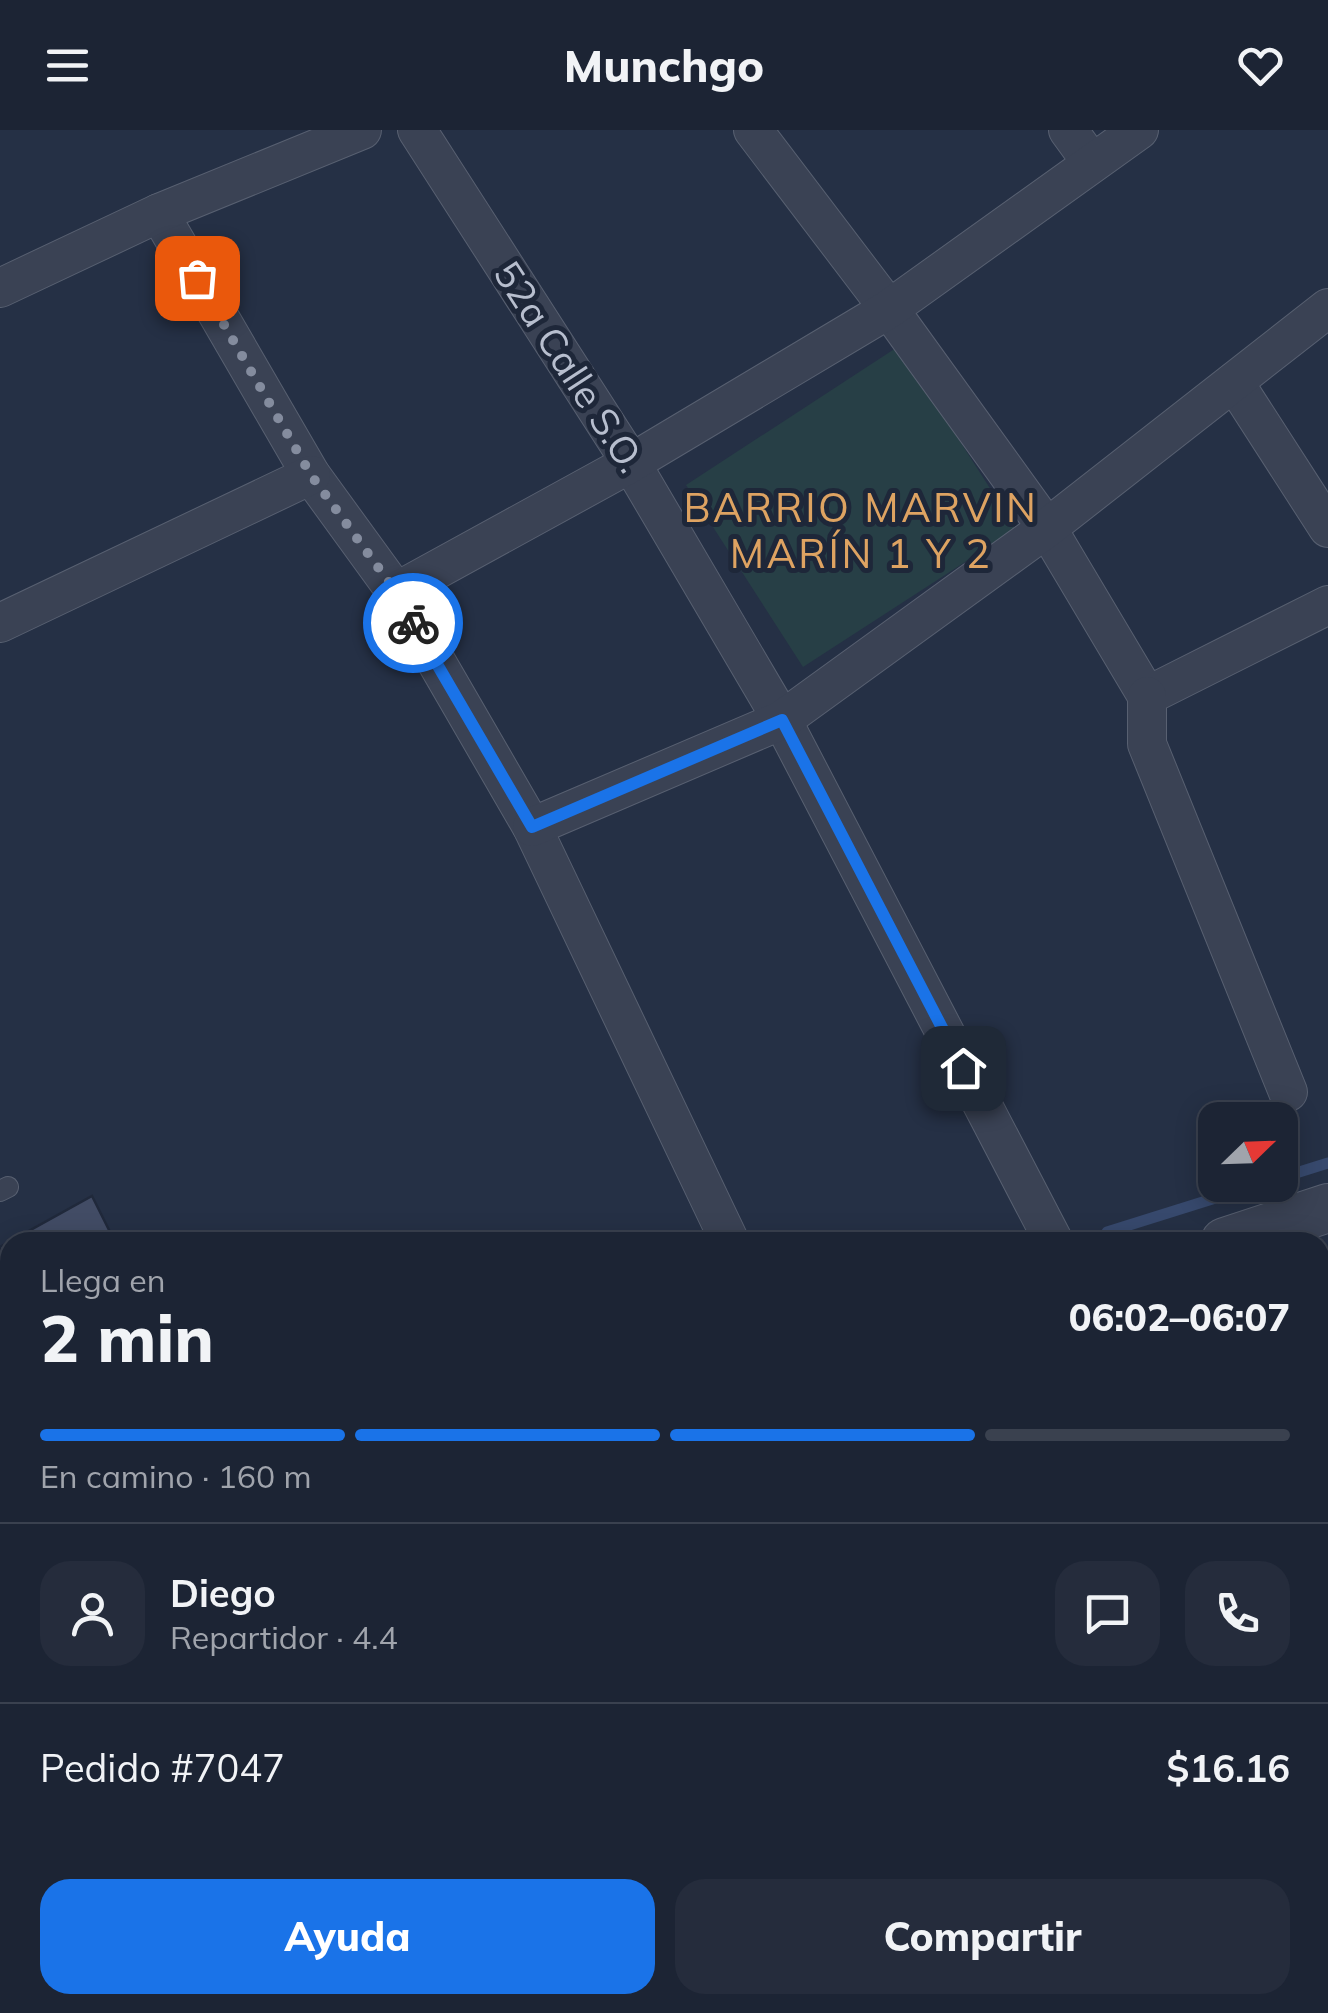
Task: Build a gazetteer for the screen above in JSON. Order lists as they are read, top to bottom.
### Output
{
  "streets": {
    "street": ["52a Calle S.O."]
  },
  "districts": ["BARRIO MARVIN MARÍN 1 Y 2"],
  "north": "top right",
  "page": {
    "header": "Munchgo",
    "heading": ["2 min", "Llega en", "06:02–06:07"],
    "panel": [
      "Diego",
      "Repartidor · 4.4",
      "Pedido #7047",
      "$16.16"
    ],
    "bar": "En camino · 160 m",
    "buttons": ["Ayuda", "Compartir"]
  }
}
